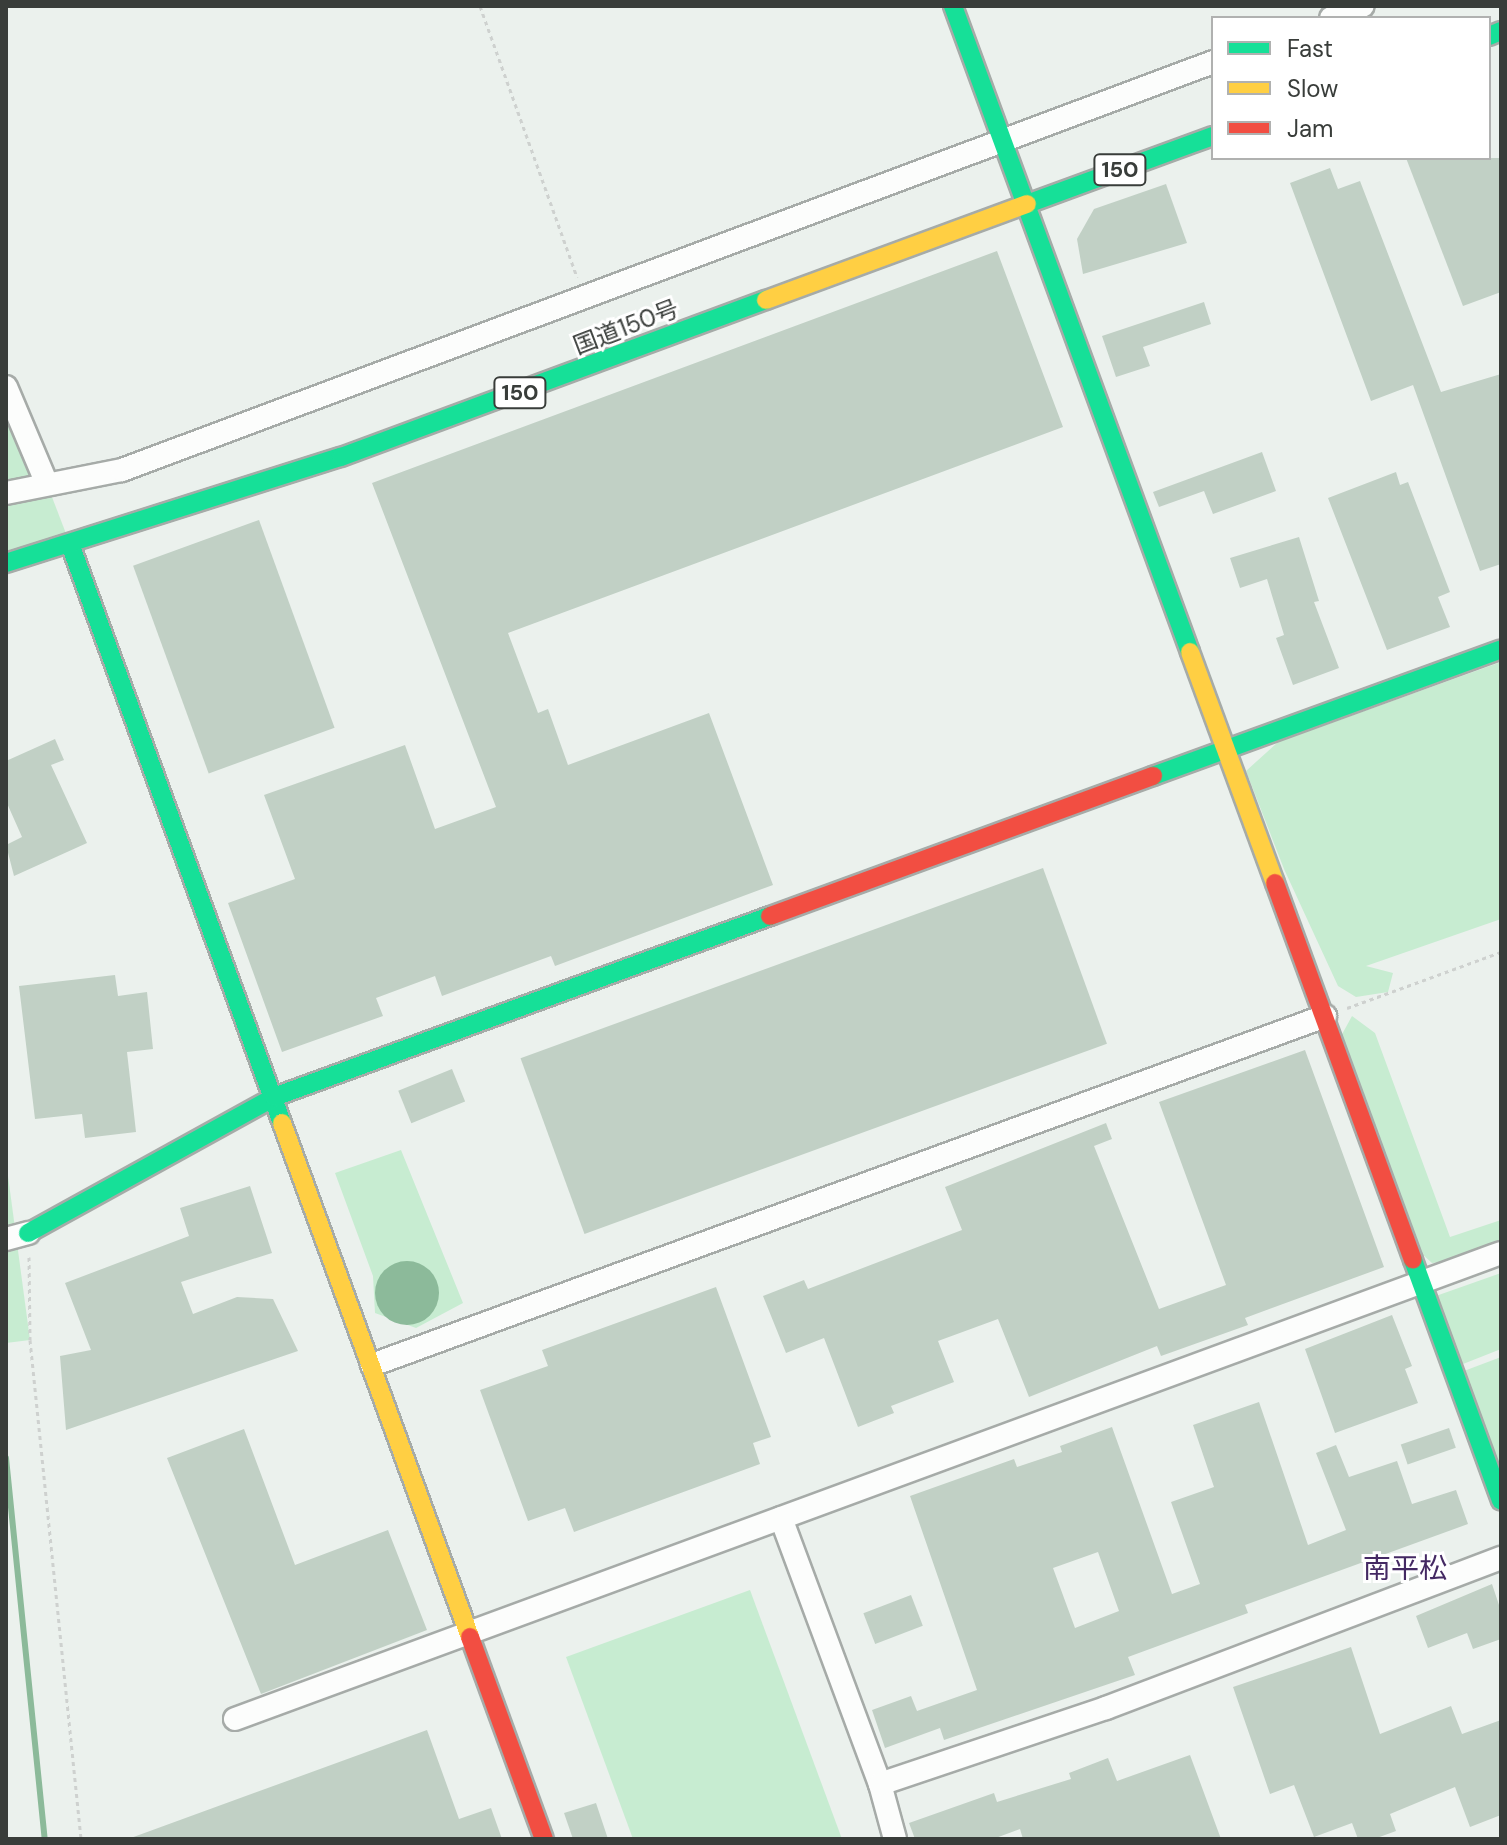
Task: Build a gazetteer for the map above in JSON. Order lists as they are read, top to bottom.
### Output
{
  "streets": {
    "main road": ["150", "国道150号"]
  },
  "districts": ["南平松"],
  "legend": ["Fast", "Slow", "Jam"]
}
